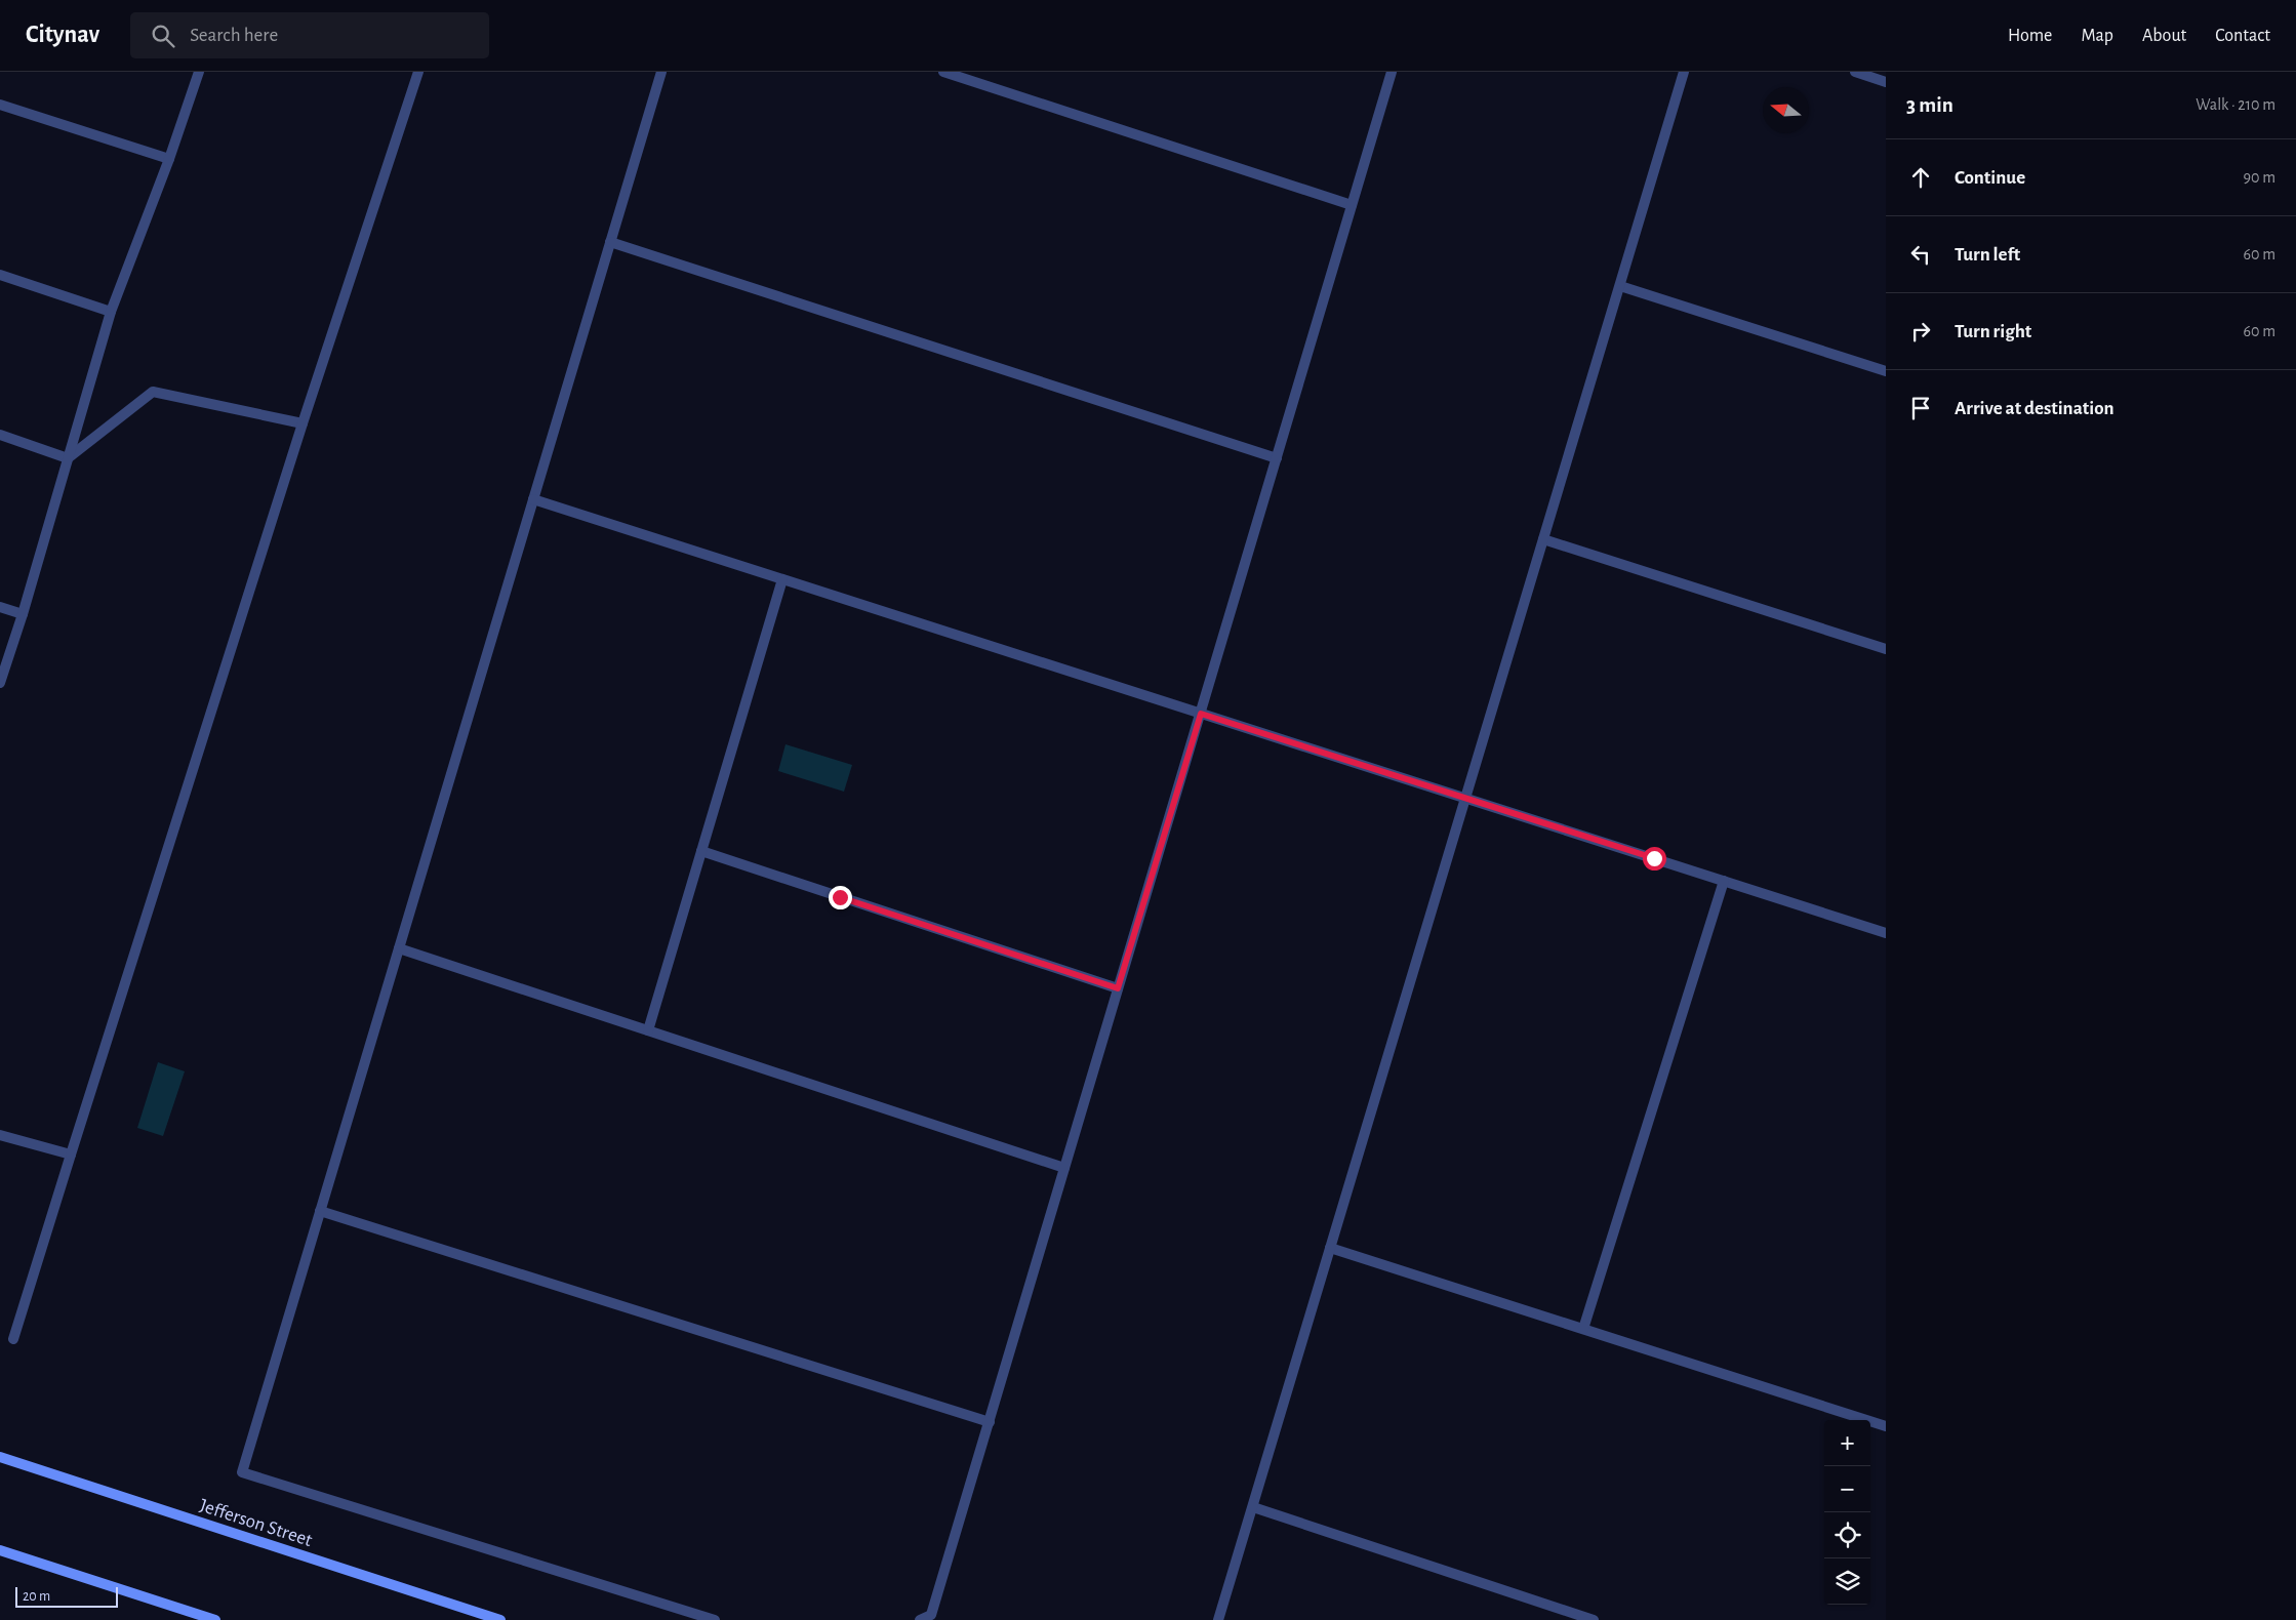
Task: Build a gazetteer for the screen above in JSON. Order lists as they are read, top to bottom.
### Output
{
  "streets": {
    "main road": ["Jefferson Street"]
  },
  "scale_bar": "20 m",
  "north": "left",
  "page": {
    "header": "Citynav",
    "search": "Search here",
    "nav": [
      "Home",
      "Map",
      "About",
      "Contact"
    ],
    "heading": ["3 min", "Walk · 210 m"],
    "list": [
      ["Continue", "90 m"],
      ["Turn left", "60 m"],
      ["Turn right", "60 m"],
      "Arrive at destination"
    ],
    "map_buttons": ["+", "−"],
    "scale": "20 m"
  }
}
